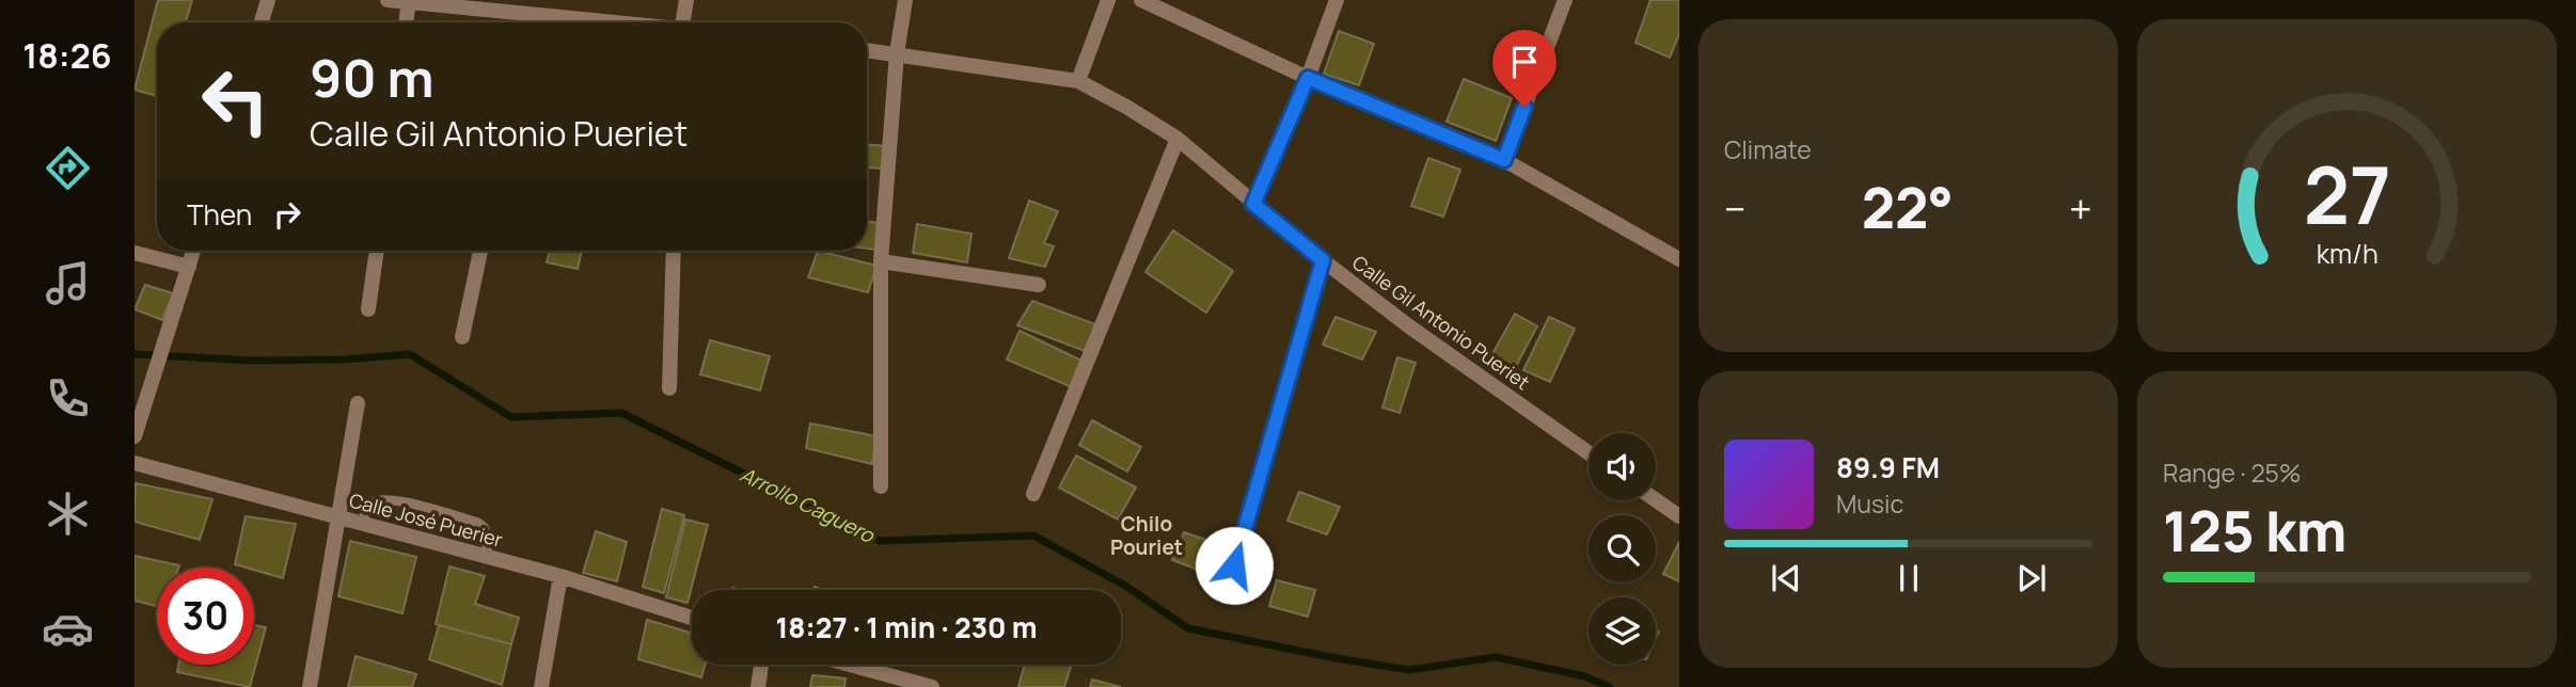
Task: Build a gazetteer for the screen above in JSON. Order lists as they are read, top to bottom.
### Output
{
  "streets": {
    "street": ["Calle Gil Antonio Pueriet", "Calle José Puerier"]
  },
  "districts": ["Chilo Pouriet"],
  "water": ["Arrollo Caguero"],
  "page": {
    "tabs": "18:26",
    "tile": [
      "Climate",
      ["Range · 25%", "125 km"]
    ],
    "turn": ["90 m", "Calle Gil Antonio Pueriet"],
    "heat": ["−", "22°", "+"],
    "then": "Then",
    "song": ["89.9 FM", "Music"],
    "limit": "30",
    "trip": "18:27 · 1 min · 230 m",
    "gauge": ["27", "km/h"]
  }
}
